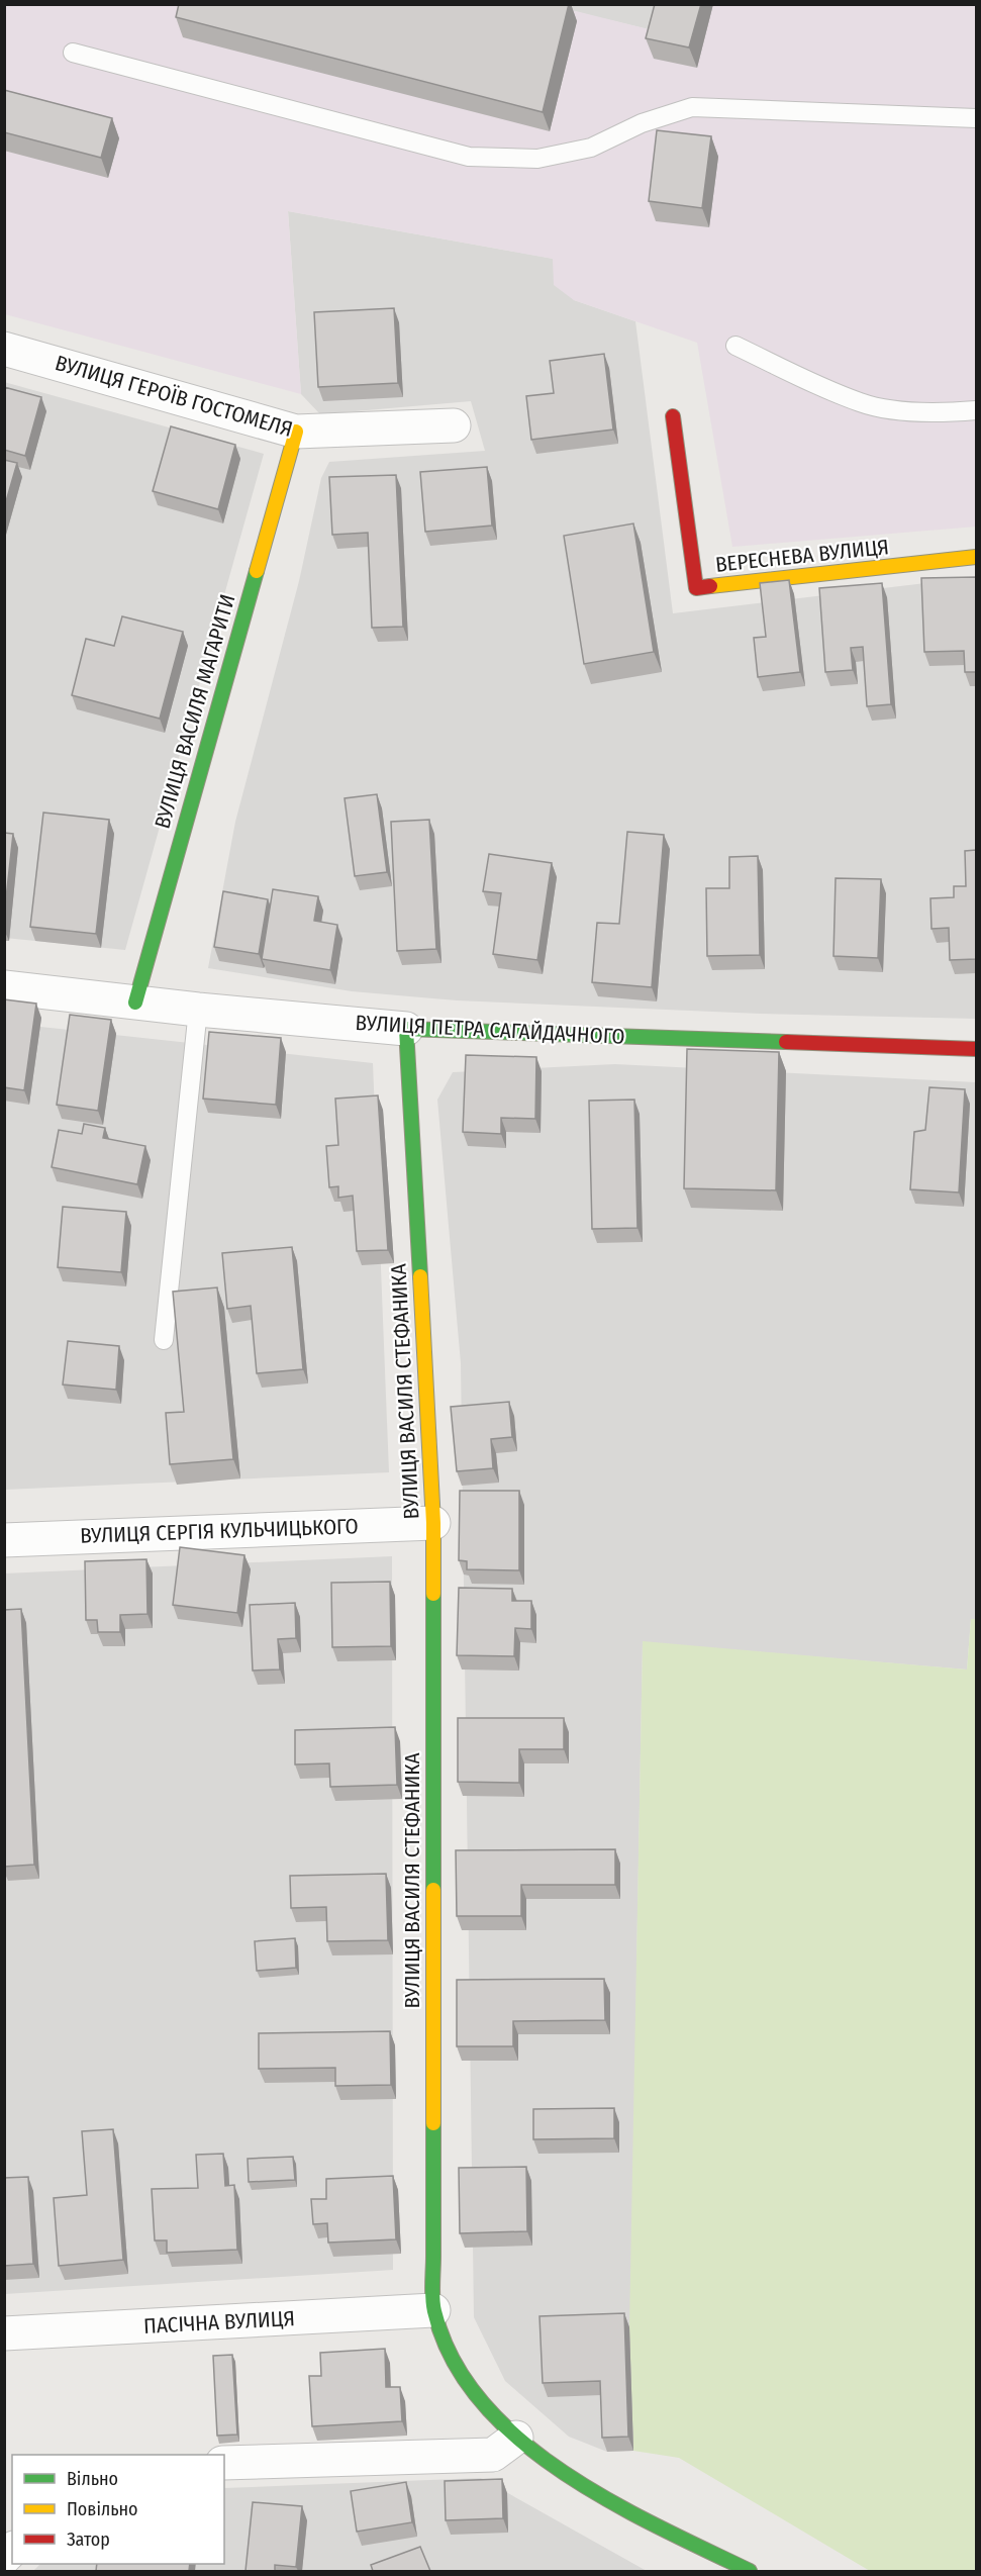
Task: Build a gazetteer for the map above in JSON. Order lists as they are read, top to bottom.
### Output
{
  "streets": {
    "street": [
      "ВУЛИЦЯ ГЕРОЇВ ГОСТОМЕЛЯ",
      "ВЕРЕСНЕВА ВУЛИЦЯ",
      "ВУЛИЦЯ ВАСИЛЯ МАГАРИТИ",
      "ВУЛИЦЯ ПЕТРА САГАЙДАЧНОГО",
      "ВУЛИЦЯ ВАСИЛЯ СТЕФАНИКА",
      "ВУЛИЦЯ СЕРГІЯ КУЛЬЧИЦЬКОГО",
      "ПАСІЧНА ВУЛИЦЯ"
    ]
  },
  "crossings": [
    ["ВУЛИЦЯ ГЕРОЇВ ГОСТОМЕЛЯ", "ВУЛИЦЯ ВАСИЛЯ МАГАРИТИ"],
    ["ВУЛИЦЯ ВАСИЛЯ МАГАРИТИ", "ВУЛИЦЯ ПЕТРА САГАЙДАЧНОГО"],
    ["ВУЛИЦЯ ПЕТРА САГАЙДАЧНОГО", "ВУЛИЦЯ ВАСИЛЯ СТЕФАНИКА"],
    ["ВУЛИЦЯ ВАСИЛЯ СТЕФАНИКА", "ВУЛИЦЯ СЕРГІЯ КУЛЬЧИЦЬКОГО"],
    ["ВУЛИЦЯ ВАСИЛЯ СТЕФАНИКА", "ПАСІЧНА ВУЛИЦЯ"]
  ],
  "legend": ["Вільно", "Повільно", "Затор"]
}
